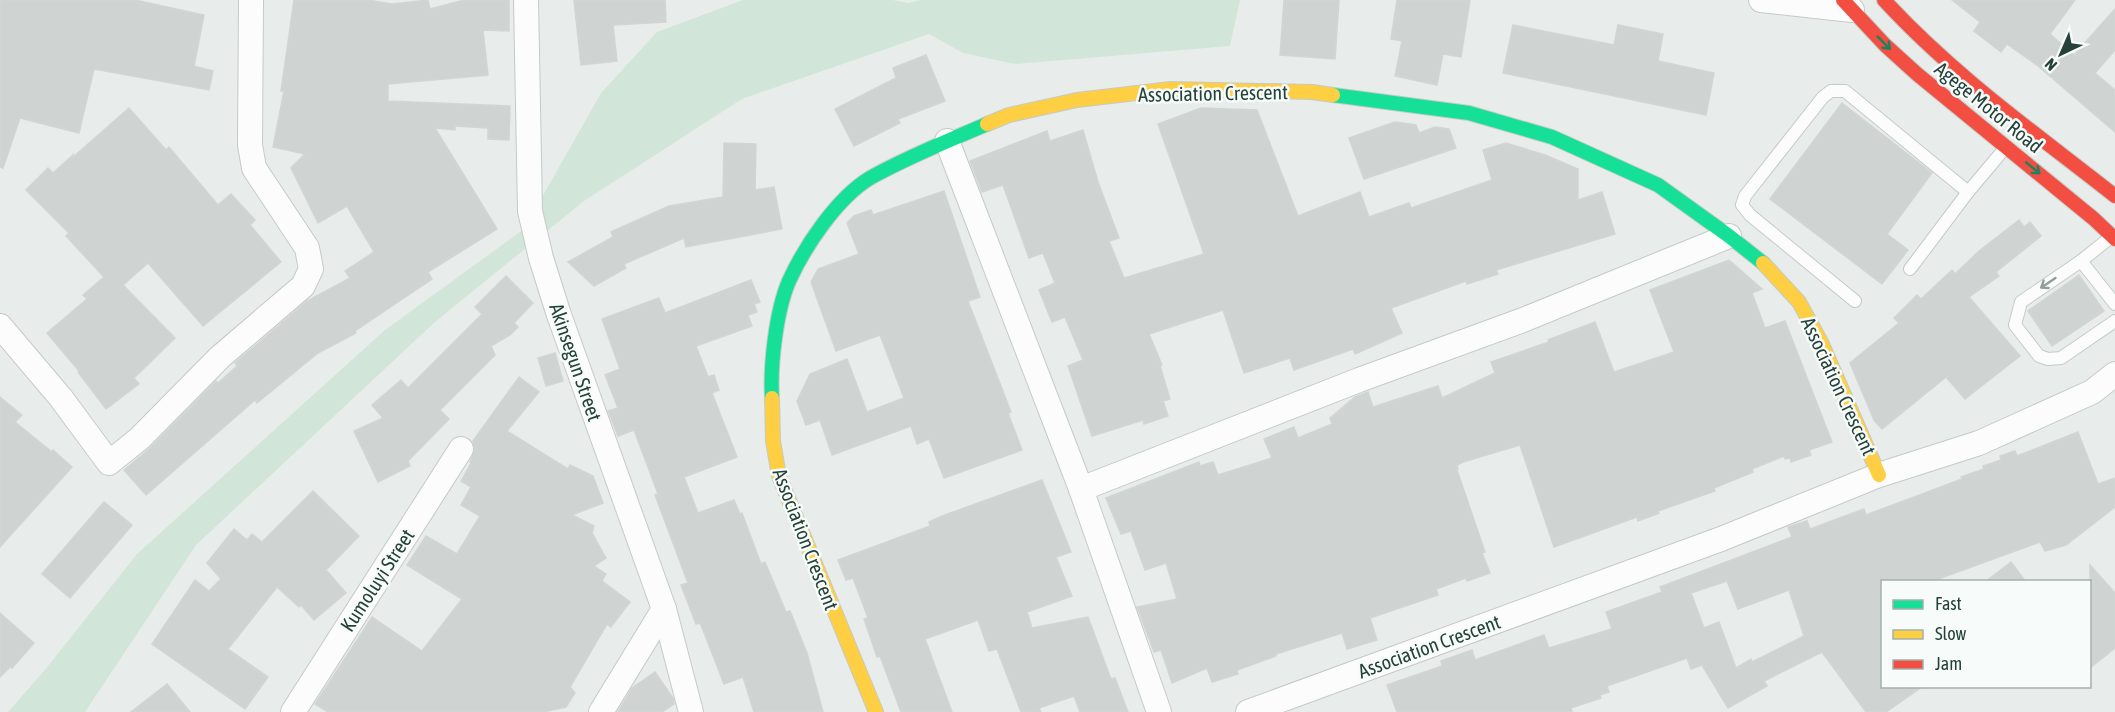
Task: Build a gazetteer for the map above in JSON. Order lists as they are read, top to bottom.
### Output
{
  "streets": {
    "street": [
      "Association Crescent",
      "Agege Motor Road",
      "Akinsegun Street",
      "Kumoluyi Street"
    ]
  },
  "legend": ["Fast", "Slow", "Jam"],
  "north": "bottom left"
}
